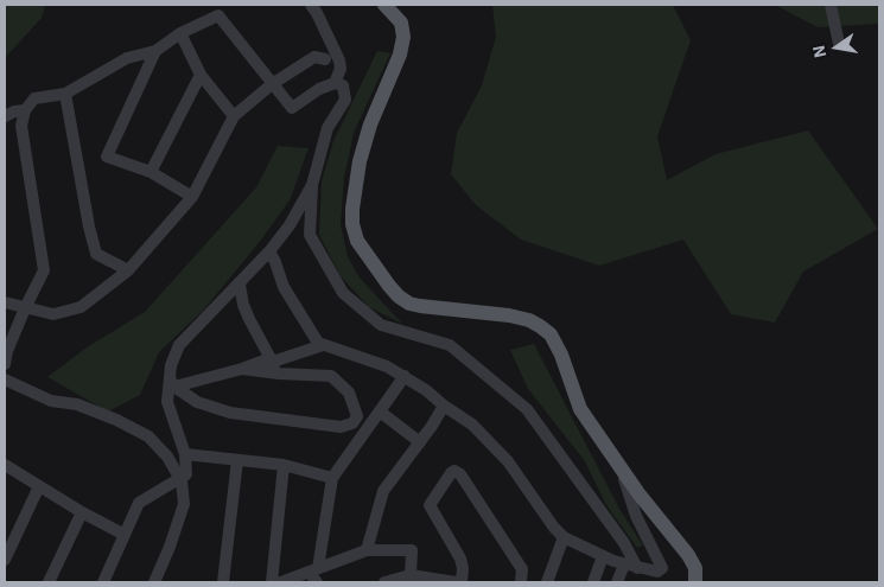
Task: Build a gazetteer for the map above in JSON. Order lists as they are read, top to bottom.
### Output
{
  "north": "left"
}
